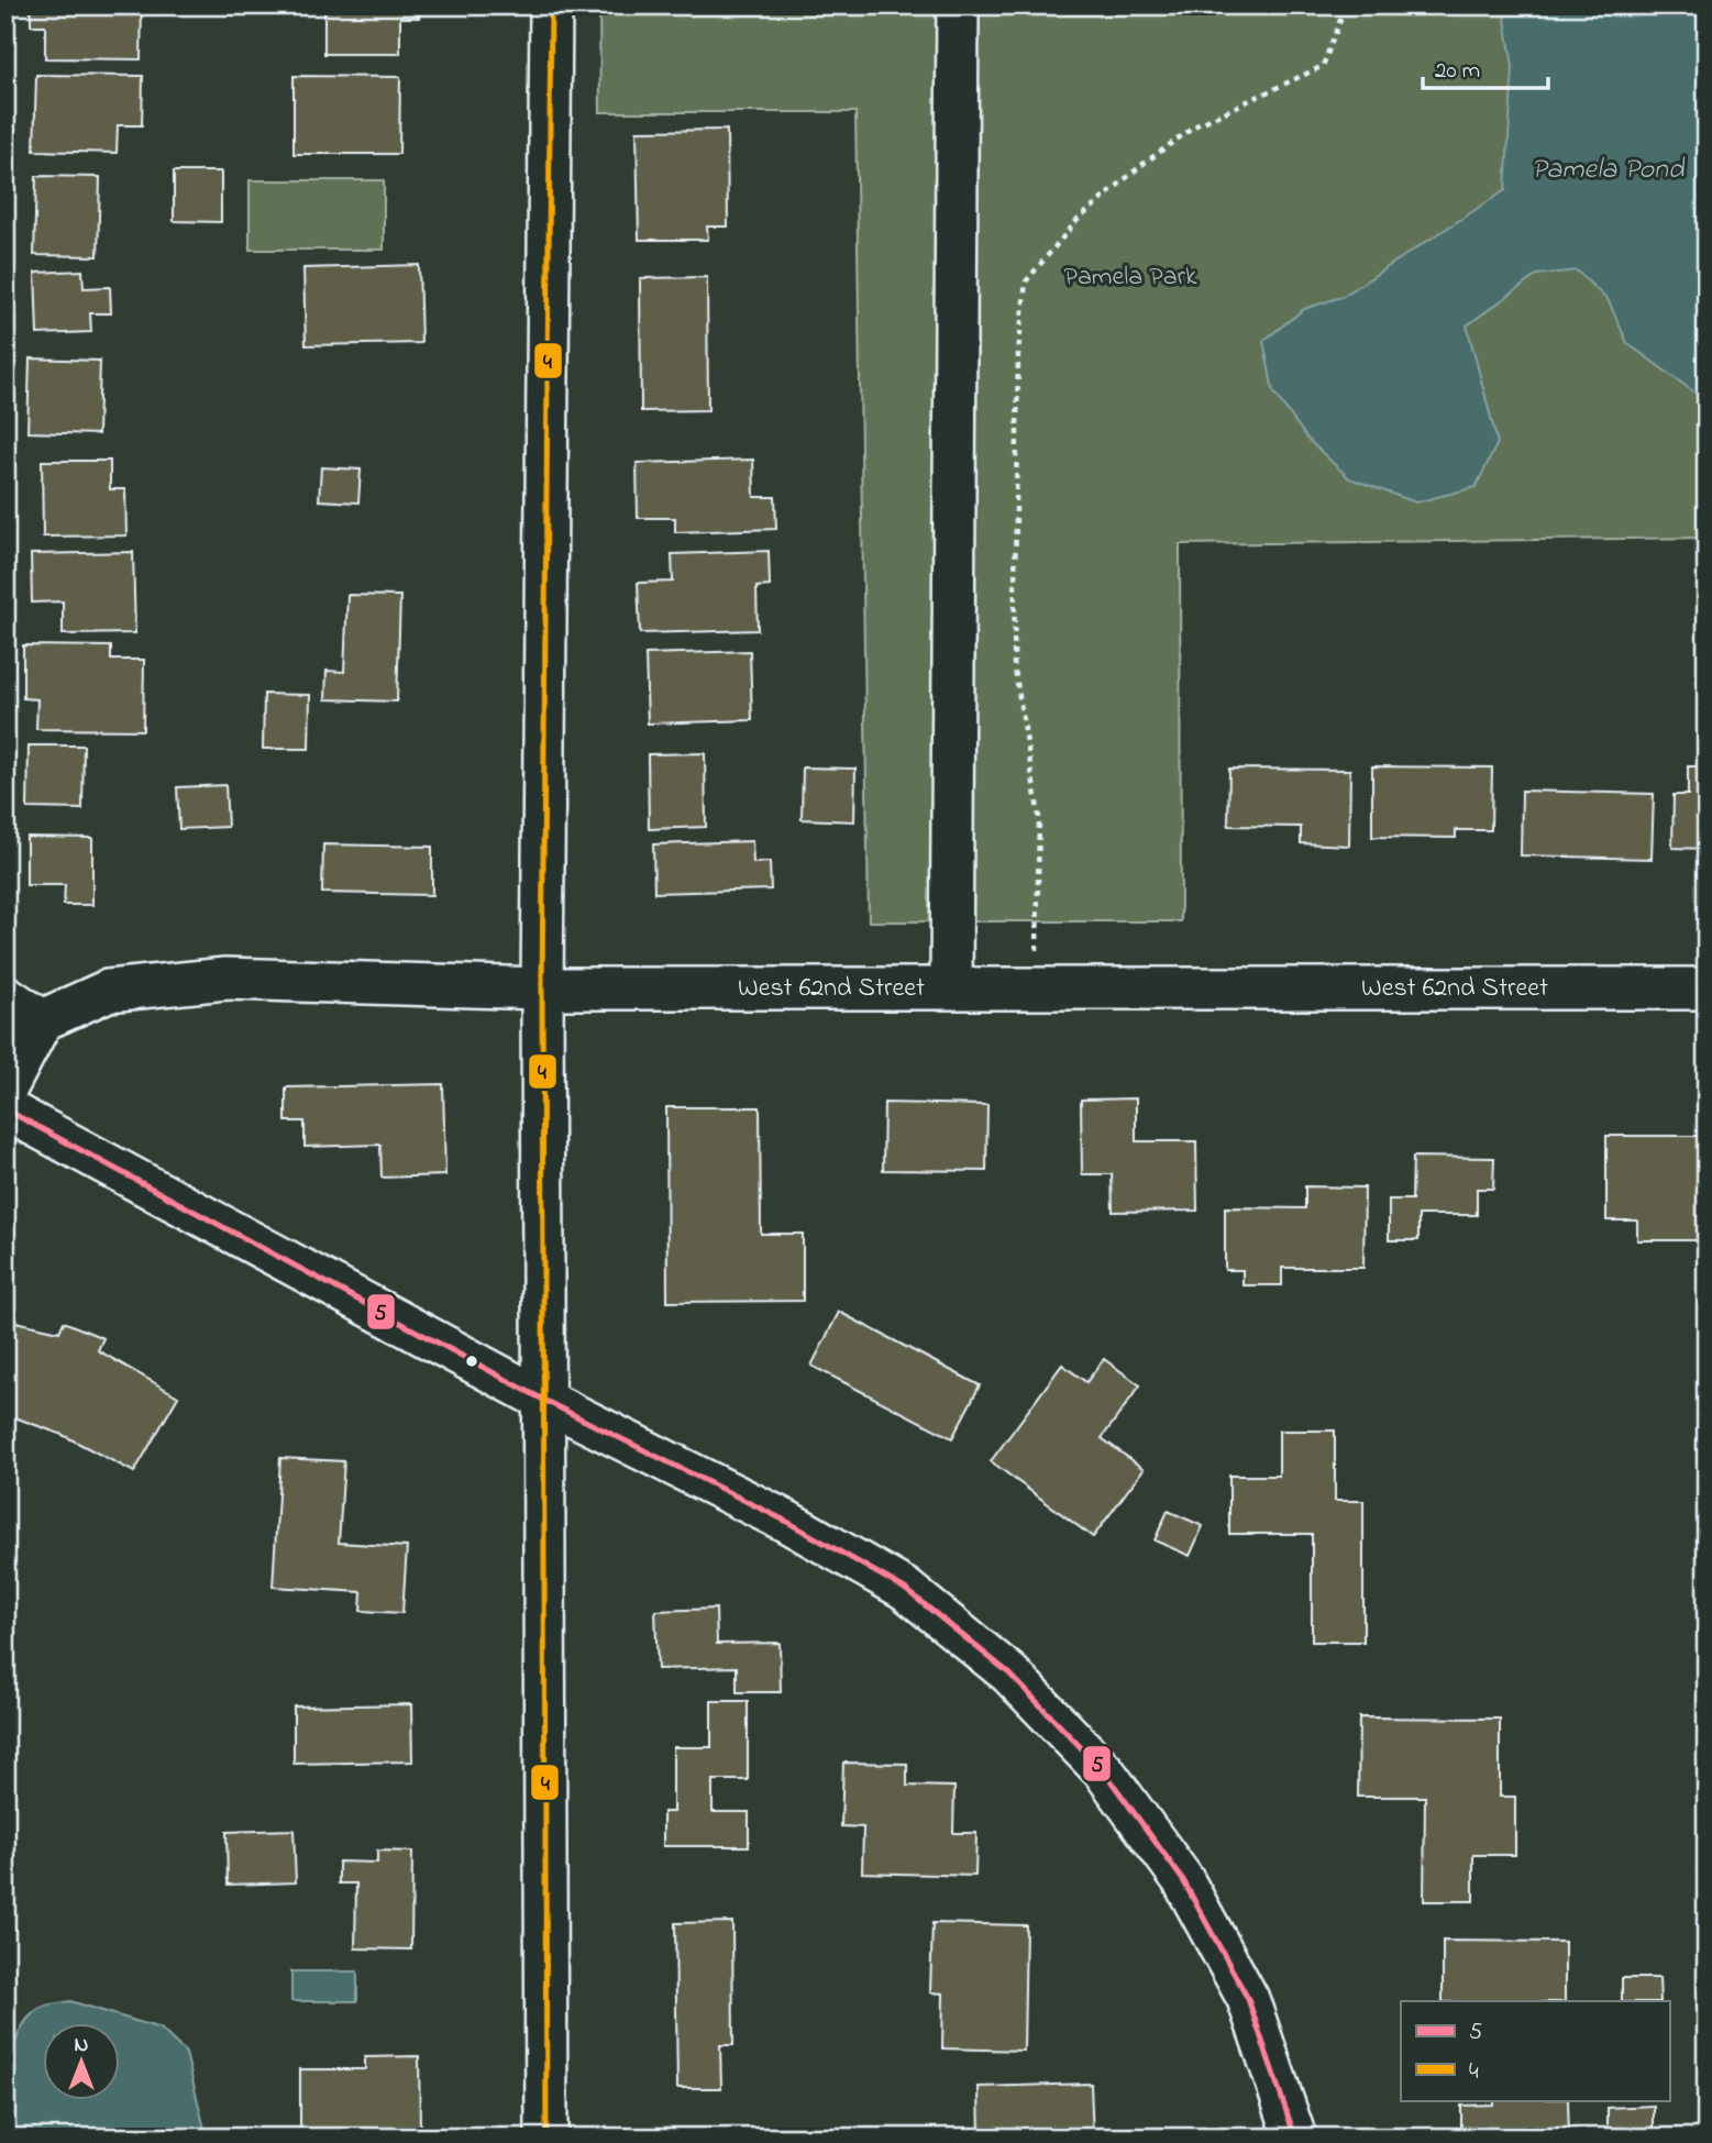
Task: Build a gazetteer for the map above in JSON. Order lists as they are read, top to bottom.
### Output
{
  "streets": {
    "street": ["West 62nd Street"]
  },
  "water": ["Pamela Pond"],
  "parks": ["Pamela Park"],
  "lines": ["transit line 4", "transit line 5"],
  "legend": ["5", "4"],
  "scale_bar": "20 m",
  "north": "top"
}
